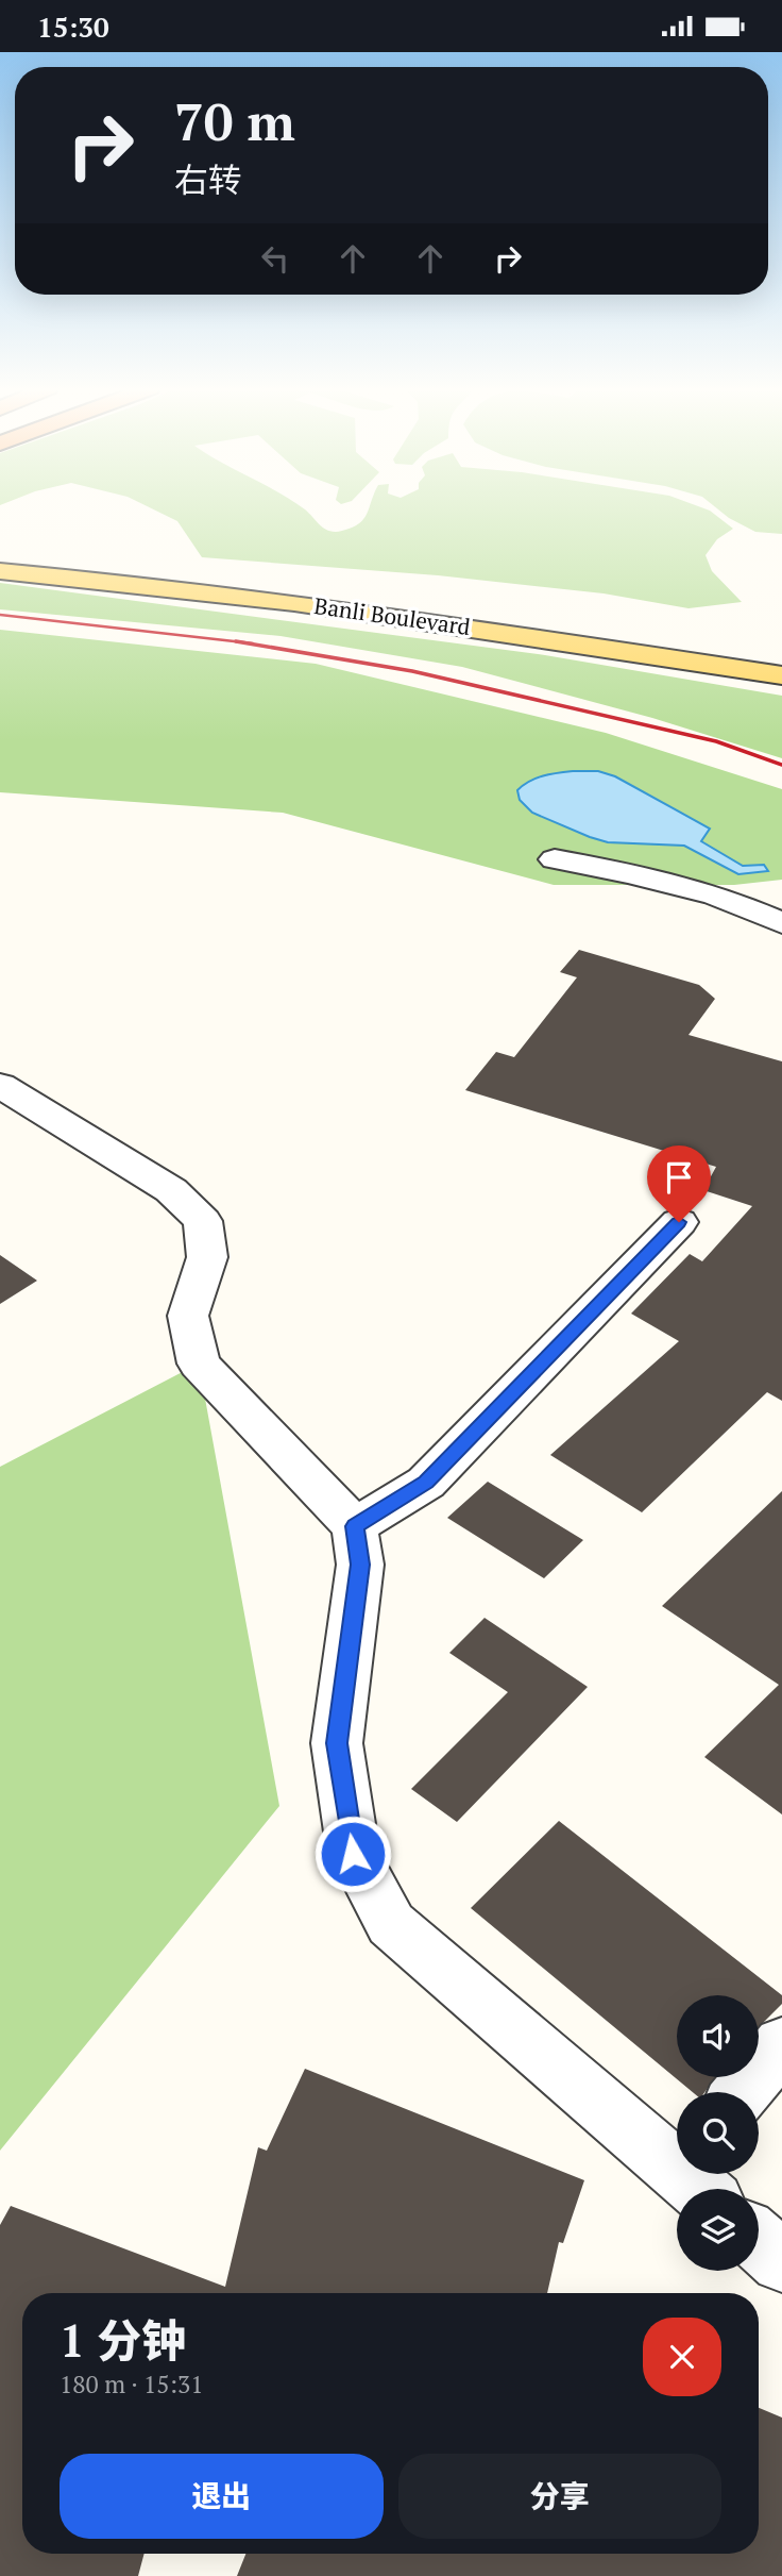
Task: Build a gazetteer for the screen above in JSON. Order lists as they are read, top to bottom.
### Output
{
  "streets": {
    "main road": ["Banli Boulevard"]
  },
  "page": {
    "status": "15:30",
    "turn": ["70 m", "右转"],
    "heading": ["1 分钟", "180 m · 15:31"],
    "buttons": ["退出", "分享"]
  }
}
